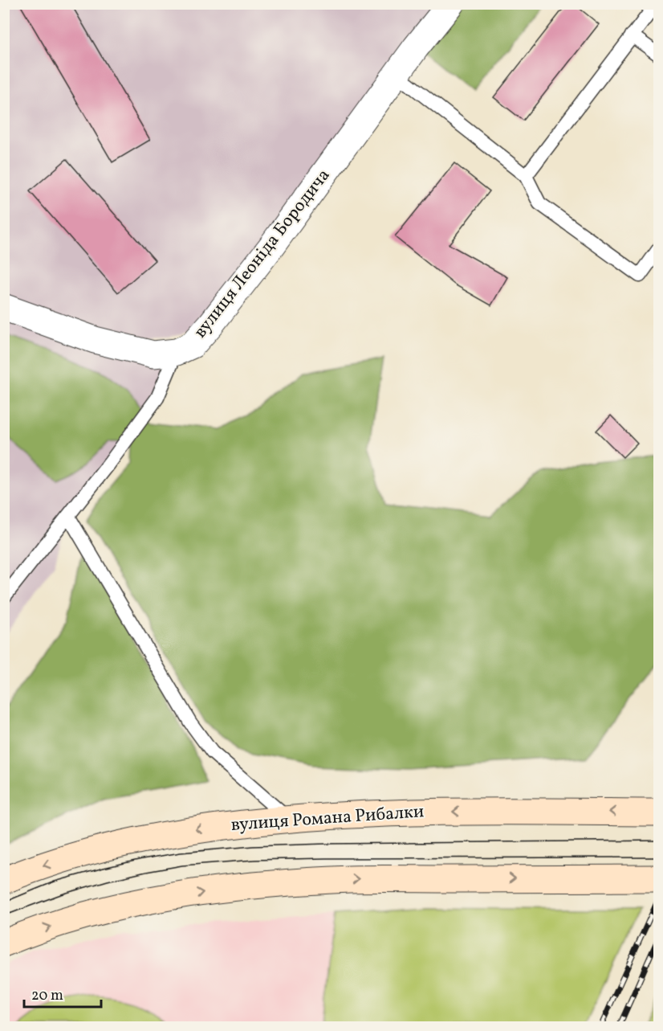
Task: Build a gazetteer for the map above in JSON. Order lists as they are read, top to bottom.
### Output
{
  "streets": {
    "main road": ["вулиця Романа Рибалки"],
    "street": ["вулиця Леоніда Бородича"]
  },
  "scale_bar": "20 m"
}
